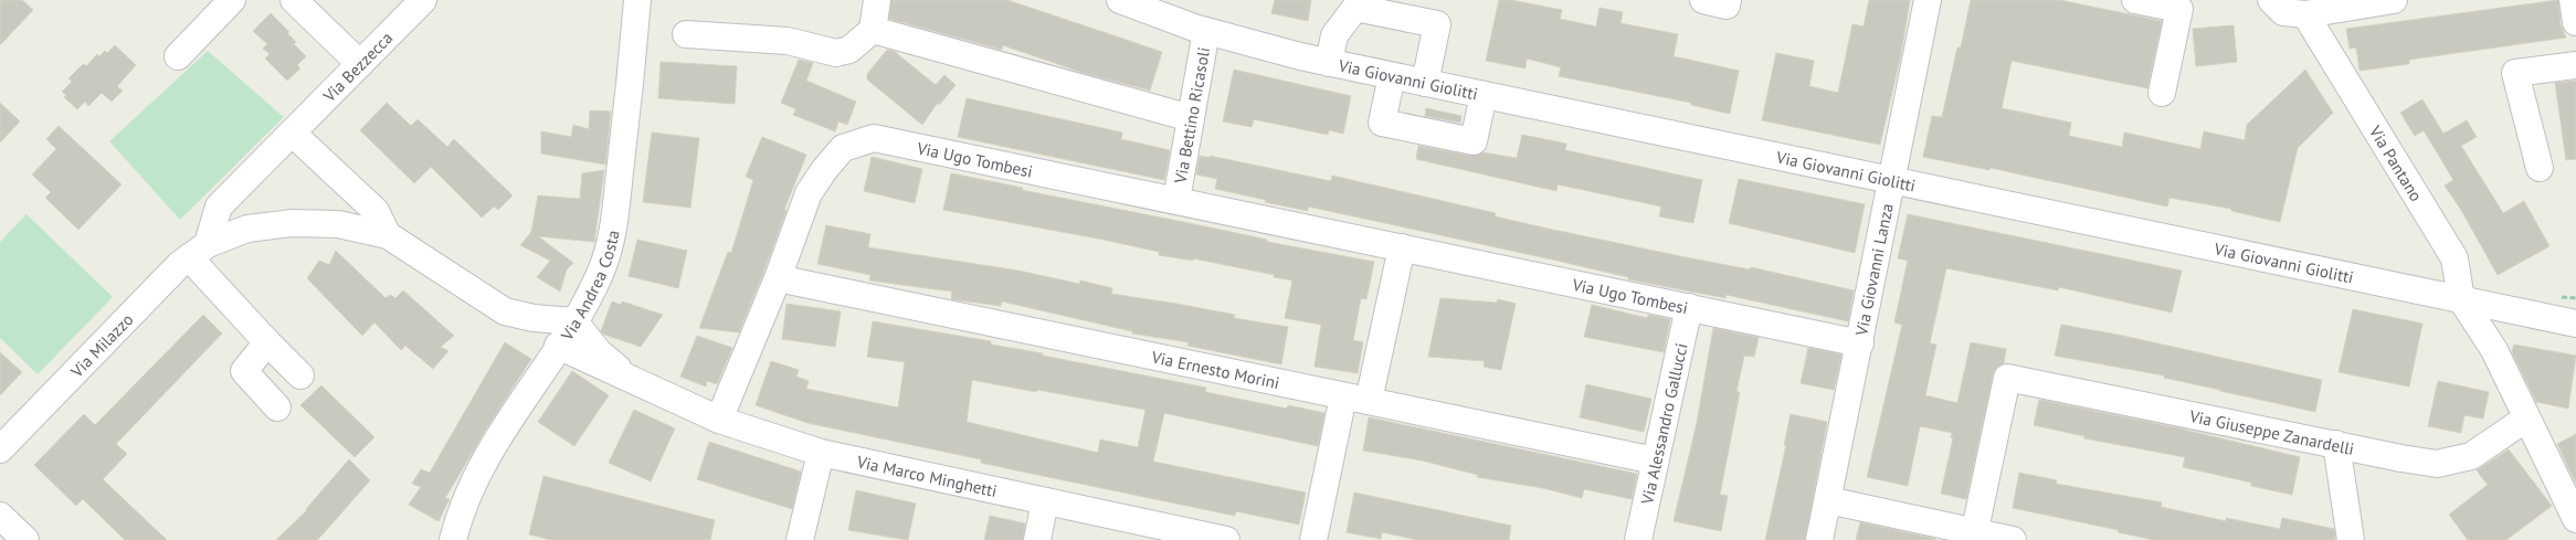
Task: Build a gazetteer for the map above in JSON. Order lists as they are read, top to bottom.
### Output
{
  "streets": {
    "street": [
      "Via Bezzecca",
      "Via Giovanni Giolitti",
      "Via Bettino Ricasoli",
      "Via Ugo Tombesi",
      "Via Pantano",
      "Via Giovanni Lanza",
      "Via Andrea Costa",
      "Via Milazzo",
      "Via Ernesto Morini",
      "Via Alessandro Gallucci",
      "Via Giuseppe Zanardelli",
      "Via Marco Minghetti"
    ]
  },
  "crossings": [
    ["Via Giovanni Giolitti", "Via Bettino Ricasoli"],
    ["Via Giovanni Giolitti", "Via Pantano"],
    ["Via Giovanni Giolitti", "Via Giovanni Lanza"],
    ["Via Bettino Ricasoli", "Via Ugo Tombesi"],
    ["Via Ugo Tombesi", "Via Giovanni Lanza"],
    ["Via Ugo Tombesi", "Via Ernesto Morini"],
    ["Via Ugo Tombesi", "Via Alessandro Gallucci"],
    ["Via Ugo Tombesi", "Via Marco Minghetti"],
    ["Via Pantano", "Via Giuseppe Zanardelli"],
    ["Via Andrea Costa", "Via Milazzo"],
    ["Via Andrea Costa", "Via Marco Minghetti"],
    ["Via Milazzo", "Via Marco Minghetti"],
    ["Via Ernesto Morini", "Via Alessandro Gallucci"]
  ]
}
